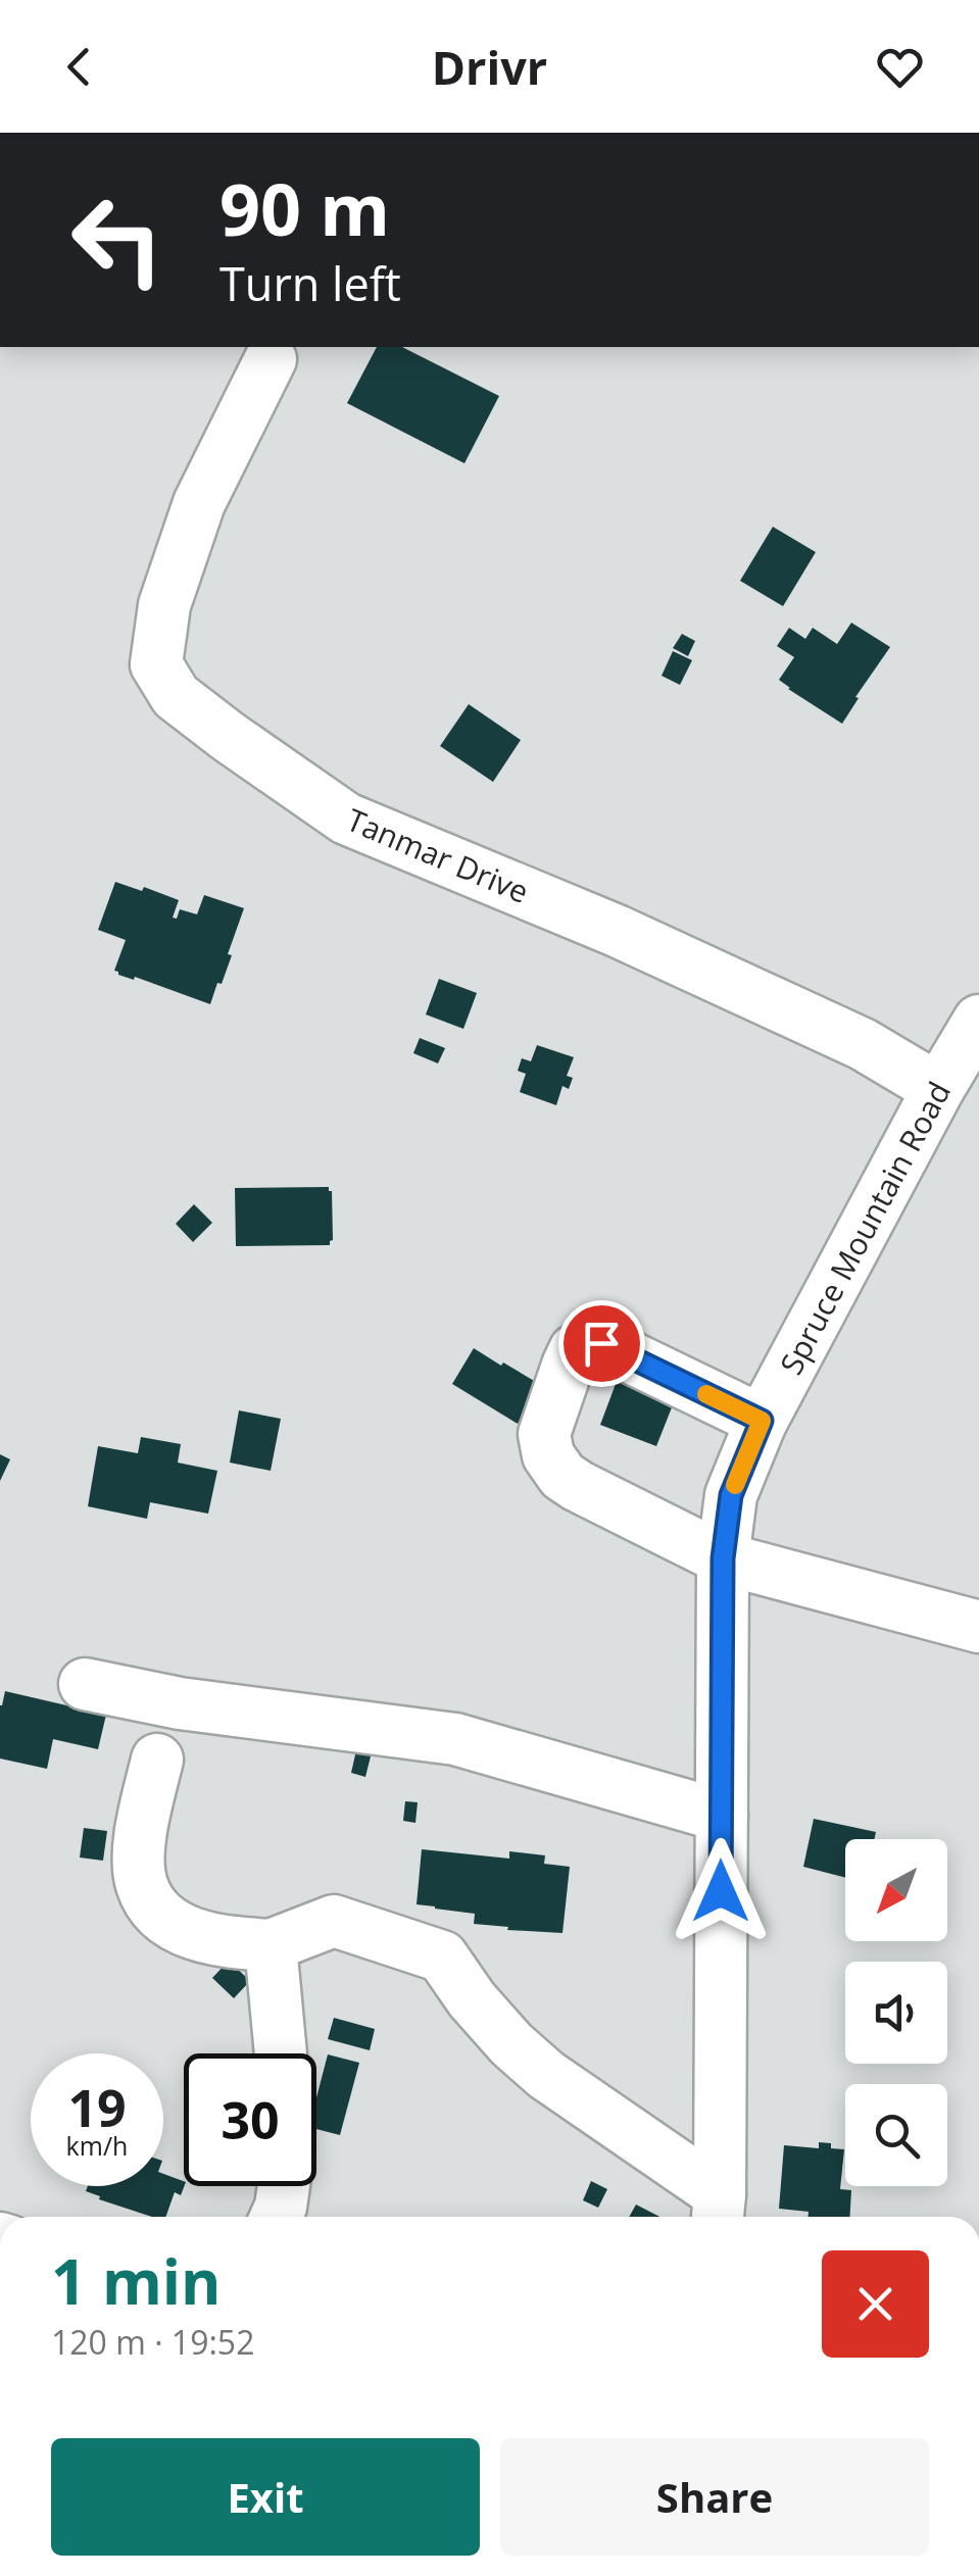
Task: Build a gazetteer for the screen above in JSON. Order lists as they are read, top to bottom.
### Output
{
  "streets": {
    "street": ["Tanmar Drive", "Spruce Mountain Road"]
  },
  "crossings": [
    ["Tanmar Drive", "Spruce Mountain Road"]
  ],
  "north": "bottom left",
  "page": {
    "header": "Drivr",
    "turn": ["90 m", "Turn left"],
    "speed": "19 km/h",
    "limit": "30",
    "heading": ["1 min", "120 m · 19:52"],
    "buttons": ["Exit", "Share"]
  }
}
